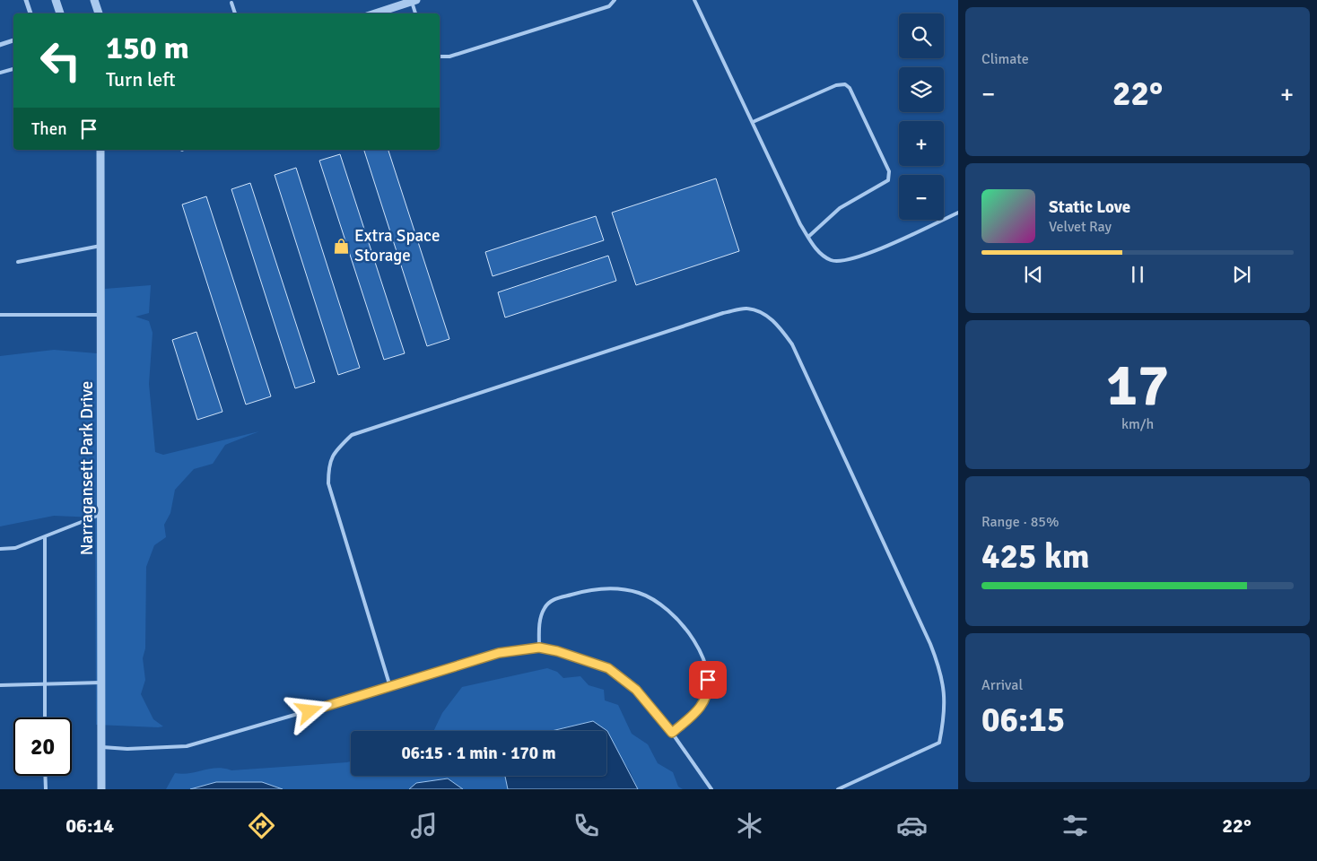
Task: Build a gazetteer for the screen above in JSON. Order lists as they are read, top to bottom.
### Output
{
  "streets": {
    "street": ["Narragansett Park Drive"]
  },
  "places": {
    "shop": ["Extra Space Storage"]
  },
  "page": {
    "tile": [
      "Climate",
      ["17", "km/h"],
      ["Range · 85%", "425 km"],
      ["Arrival", "06:15"]
    ],
    "map_buttons": ["+", "−"],
    "turn": ["150 m", "Turn left"],
    "heat": ["−", "22°", "+"],
    "then": "Then",
    "song": ["Static Love", "Velvet Ray"],
    "limit": "20",
    "trip": "06:15 · 1 min · 170 m",
    "tabs": ["06:14", "22°"]
  }
}
